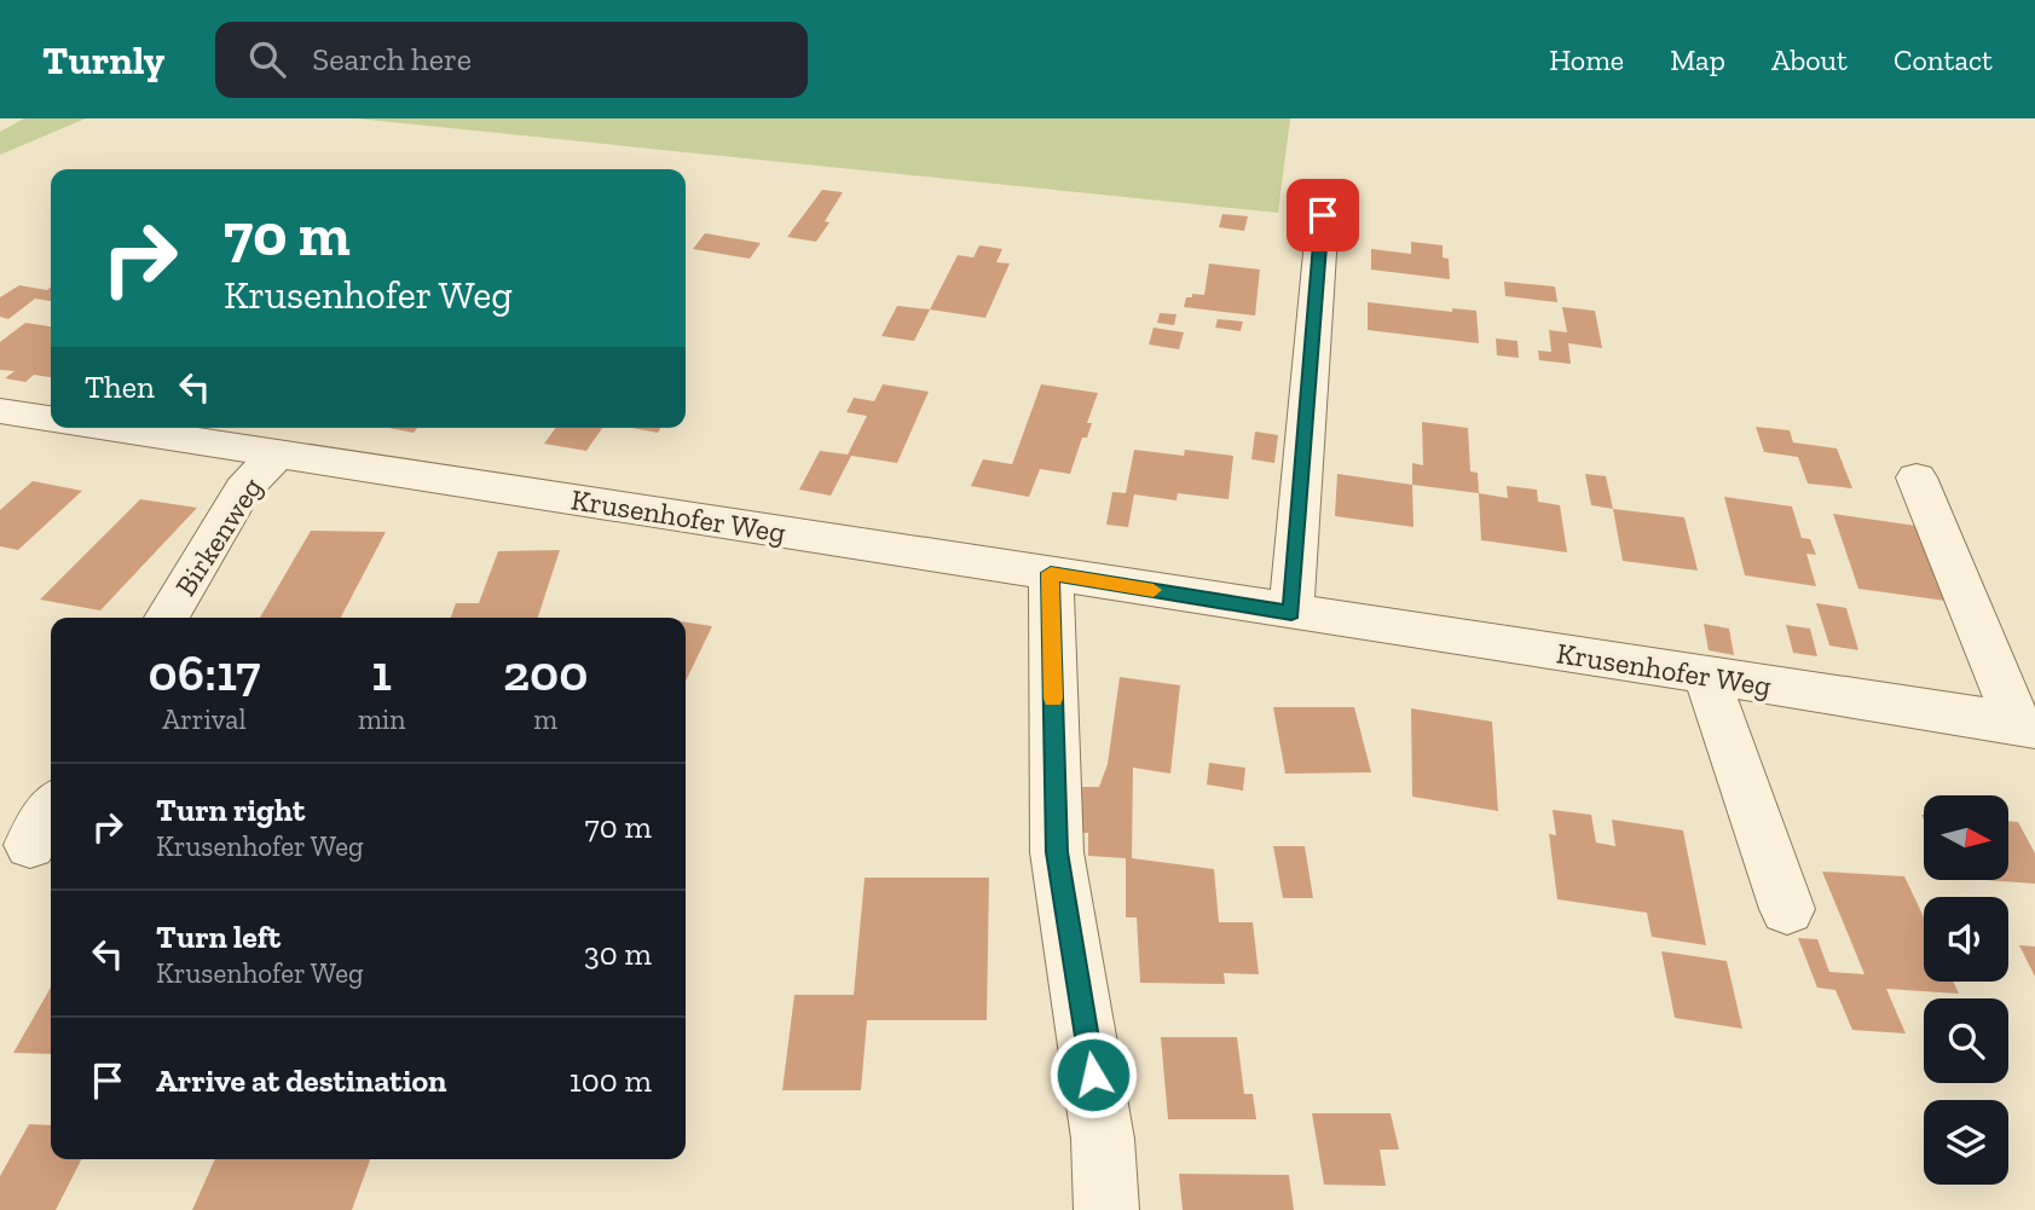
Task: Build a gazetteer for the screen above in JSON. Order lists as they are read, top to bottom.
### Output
{
  "streets": {
    "street": ["Krusenhofer Weg", "Birkenweg"]
  },
  "crossings": [
    ["Krusenhofer Weg", "Birkenweg"]
  ],
  "north": "right",
  "page": {
    "header": "Turnly",
    "search": "Search here",
    "nav": [
      "Home",
      "Map",
      "About",
      "Contact"
    ],
    "turn": ["70 m", "Krusenhofer Weg"],
    "then": "Then",
    "eta": [
      "06:17",
      "Arrival",
      "1",
      "min",
      "200",
      "m"
    ],
    "list": [
      {
        "name": "Turn right",
        "note": "Krusenhofer Weg",
        "value": "70 m"
      },
      {
        "name": "Turn left",
        "note": "Krusenhofer Weg",
        "value": "30 m"
      },
      {
        "name": "Arrive at destination",
        "value": "100 m"
      }
    ]
  }
}
